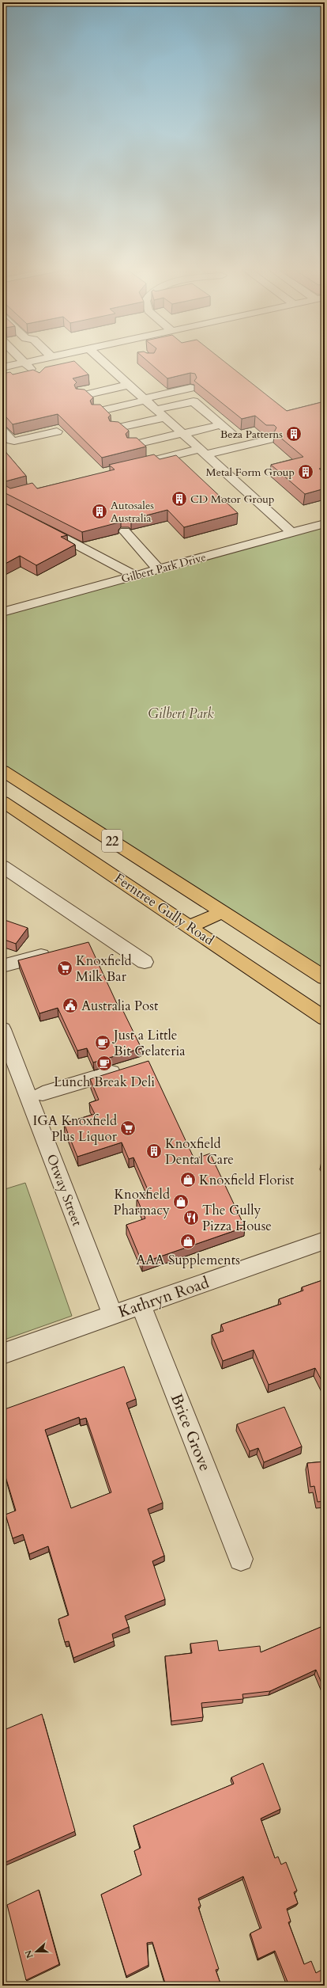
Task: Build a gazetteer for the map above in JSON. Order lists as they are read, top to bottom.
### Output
{
  "streets": {
    "main road": ["22", "Ferntree Gully Road"],
    "street": [
      "Gilbert Park Drive",
      "Otway Street",
      "Kathryn Road",
      "Brice Grove"
    ]
  },
  "crossings": [
    ["Otway Street", "Kathryn Road"],
    ["Kathryn Road", "Brice Grove"]
  ],
  "parks": ["Gilbert Park"],
  "places": {
    "building": [
      "Beza Patterns",
      "Metal Form Group",
      "CD Motor Group",
      "Autosales Australia",
      "Knoxfield Dental Care"
    ],
    "supermarket": ["Knoxfield Milk Bar", "IGA Knoxfield Plus Liquor"],
    "public building": ["Australia Post"],
    "cafe": ["Just a Little Bit Gelateria", "Lunch Break Deli"],
    "shop": ["Knoxfield Florist", "Knoxfield Pharmacy", "AAA Supplements"],
    "restaurant": ["The Gully Pizza House"]
  },
  "north": "left"
}
